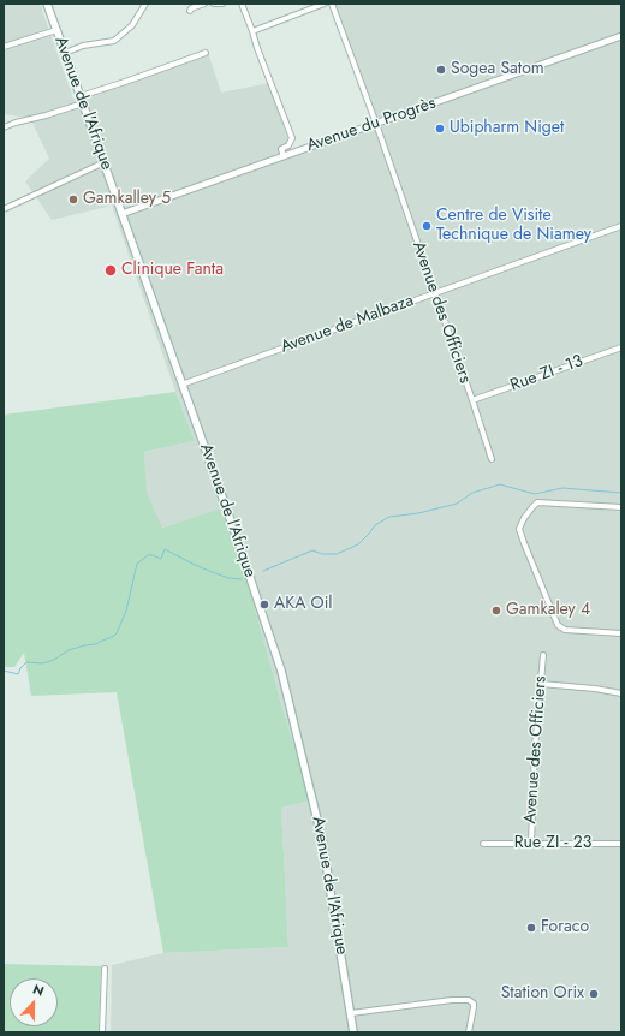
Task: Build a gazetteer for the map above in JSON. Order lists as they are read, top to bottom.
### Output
{
  "streets": {
    "main road": ["Avenue de l'Afrique"],
    "street": [
      "Avenue du Progrès",
      "Avenue des Officiers",
      "Avenue de Malbaza",
      "Rue ZI - 13",
      "Rue ZI - 23"
    ]
  },
  "crossings": [
    ["Avenue de l'Afrique", "Avenue du Progrès"],
    ["Avenue de l'Afrique", "Avenue de Malbaza"],
    ["Avenue du Progrès", "Avenue des Officiers"],
    ["Avenue des Officiers", "Avenue de Malbaza"],
    ["Avenue des Officiers", "Rue ZI - 13"],
    ["Avenue des Officiers", "Rue ZI - 23"]
  ],
  "places": [
    "Sogea Satom",
    "Ubipharm Niget",
    "Gamkalley 5",
    "Centre de Visite Technique de Niamey",
    "Clinique Fanta",
    "AKA Oil",
    "Gamkaley 4",
    "Foraco",
    "Station Orix"
  ],
  "north": "top"
}
